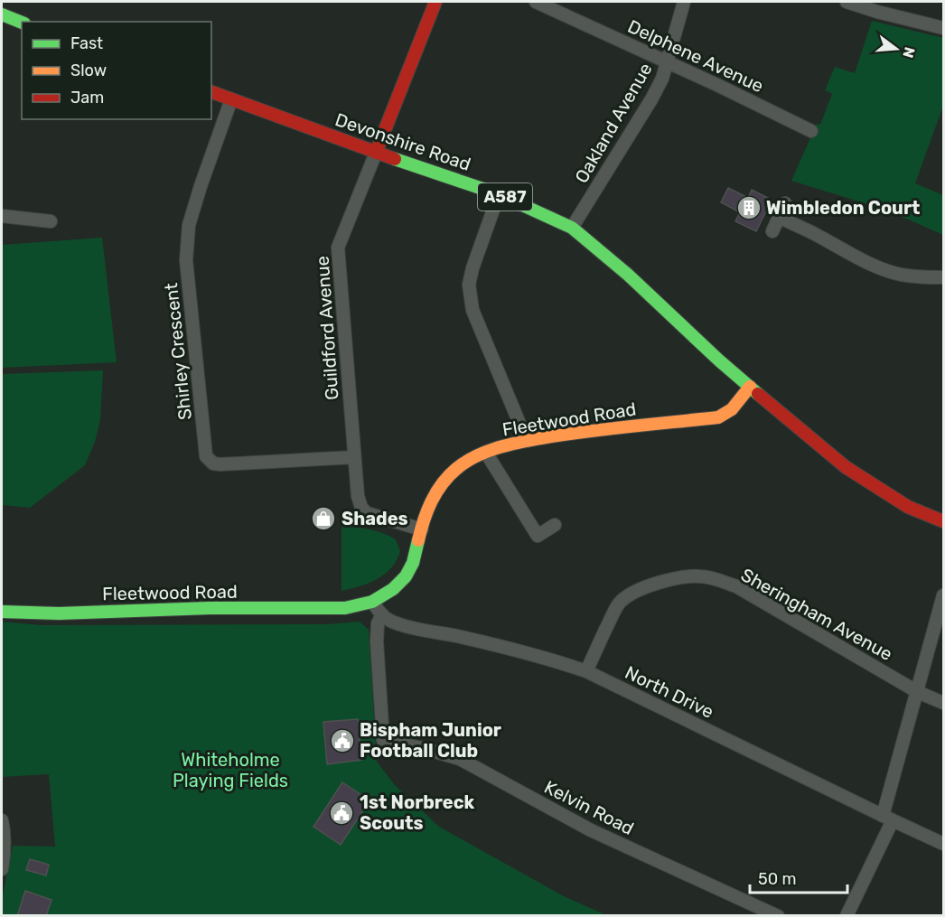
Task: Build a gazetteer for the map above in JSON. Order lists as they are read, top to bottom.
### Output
{
  "streets": {
    "street": [
      "Delphene Avenue",
      "Oakland Avenue",
      "Devonshire Road",
      "A587",
      "Guildford Avenue",
      "Shirley Crescent",
      "Fleetwood Road",
      "Sheringham Avenue",
      "North Drive",
      "Kelvin Road"
    ]
  },
  "crossings": [
    ["Delphene Avenue", "Oakland Avenue"],
    ["Oakland Avenue", "Devonshire Road"],
    ["Devonshire Road", "A587"],
    ["Devonshire Road", "Guildford Avenue"],
    ["Devonshire Road", "Shirley Crescent"],
    ["Devonshire Road", "Fleetwood Road"],
    ["A587", "Fleetwood Road"],
    ["Guildford Avenue", "Shirley Crescent"],
    ["Guildford Avenue", "Fleetwood Road"],
    ["Fleetwood Road", "North Drive"],
    ["Sheringham Avenue", "North Drive"],
    ["North Drive", "Kelvin Road"]
  ],
  "parks": ["Whiteholme Playing Fields"],
  "places": {
    "building": ["Wimbledon Court"],
    "shop": ["Shades"],
    "public building": ["Bispham Junior Football Club", "1st Norbreck Scouts"]
  },
  "legend": ["Fast", "Slow", "Jam"],
  "scale_bar": "50 m",
  "north": "right"
}
